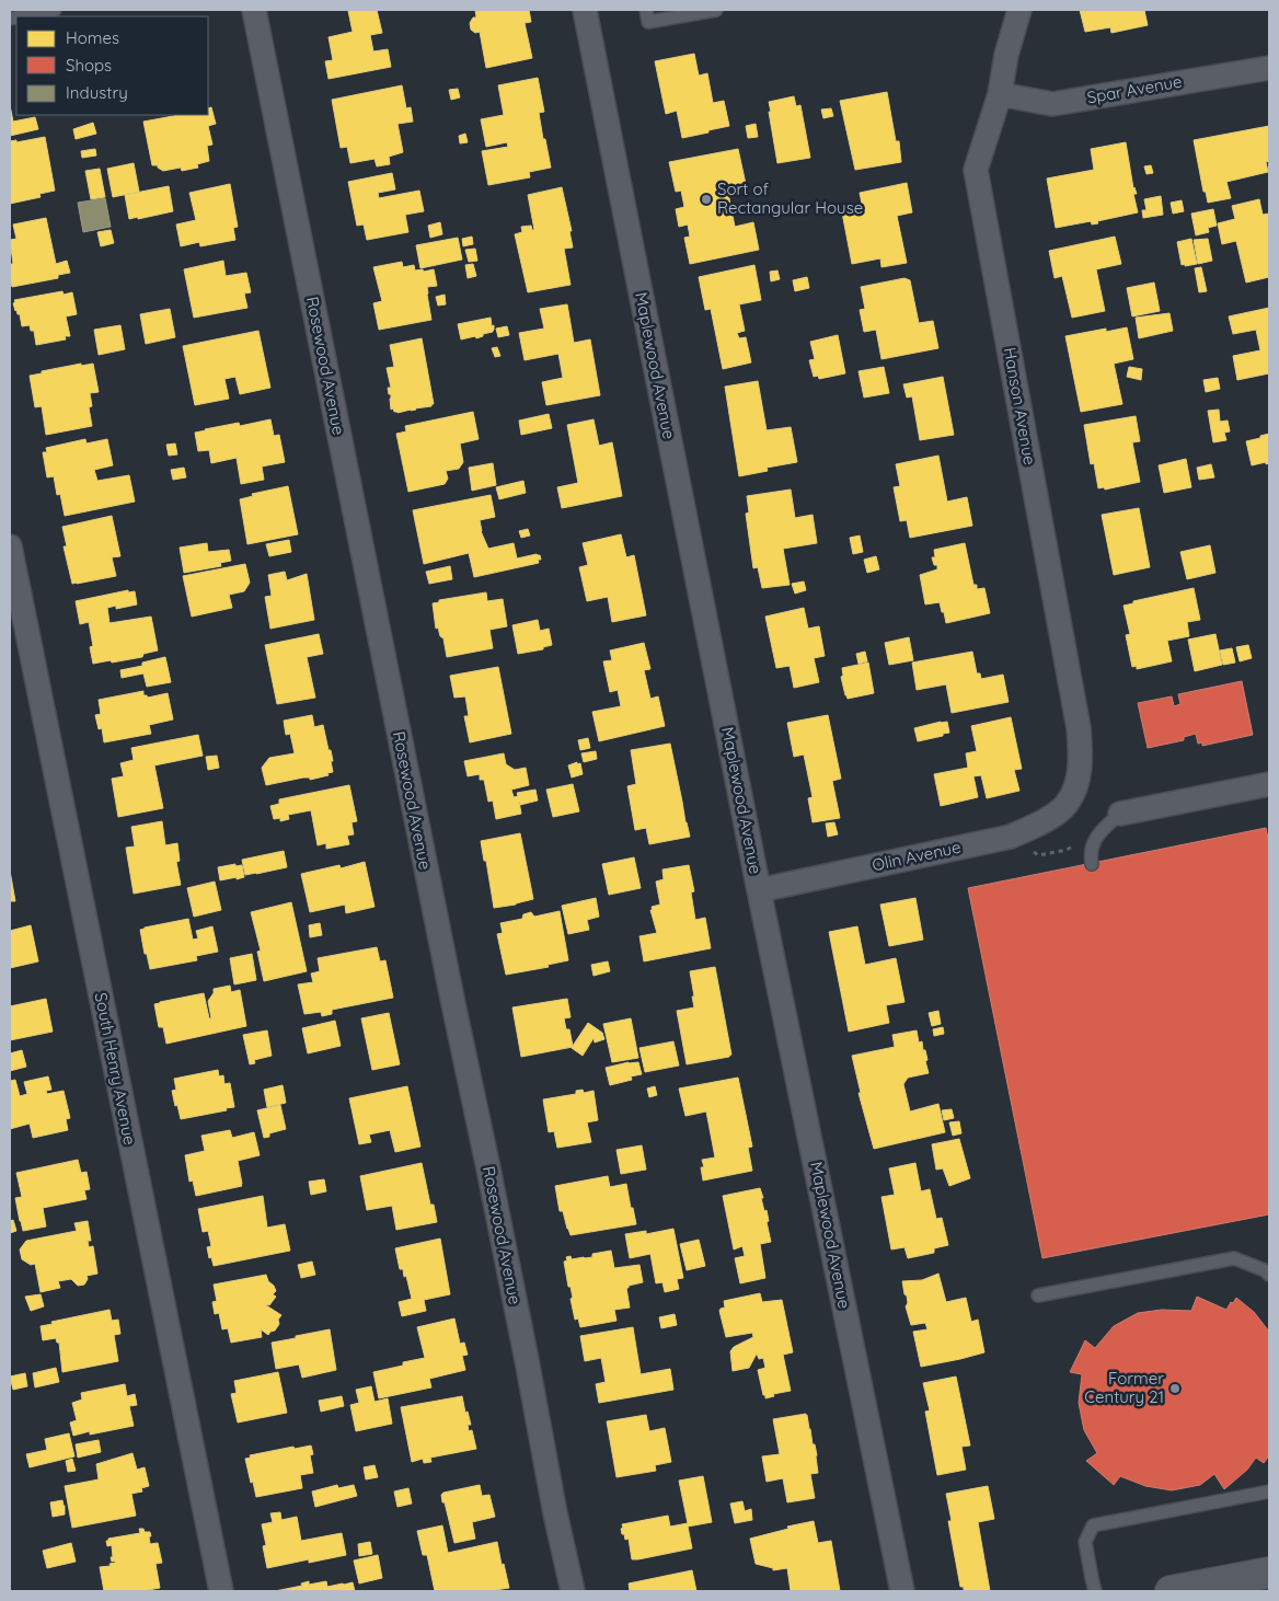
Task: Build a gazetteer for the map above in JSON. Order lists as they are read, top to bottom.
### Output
{
  "streets": {
    "street": [
      "Spar Avenue",
      "Rosewood Avenue",
      "Maplewood Avenue",
      "Hanson Avenue",
      "Olin Avenue",
      "South Henry Avenue"
    ]
  },
  "crossings": [
    ["Spar Avenue", "Hanson Avenue"],
    ["Maplewood Avenue", "Olin Avenue"],
    ["Hanson Avenue", "Olin Avenue"]
  ],
  "places": ["Sort of Rectangular House", "Former Century 21"],
  "legend": ["Homes", "Shops", "Industry"]
}
